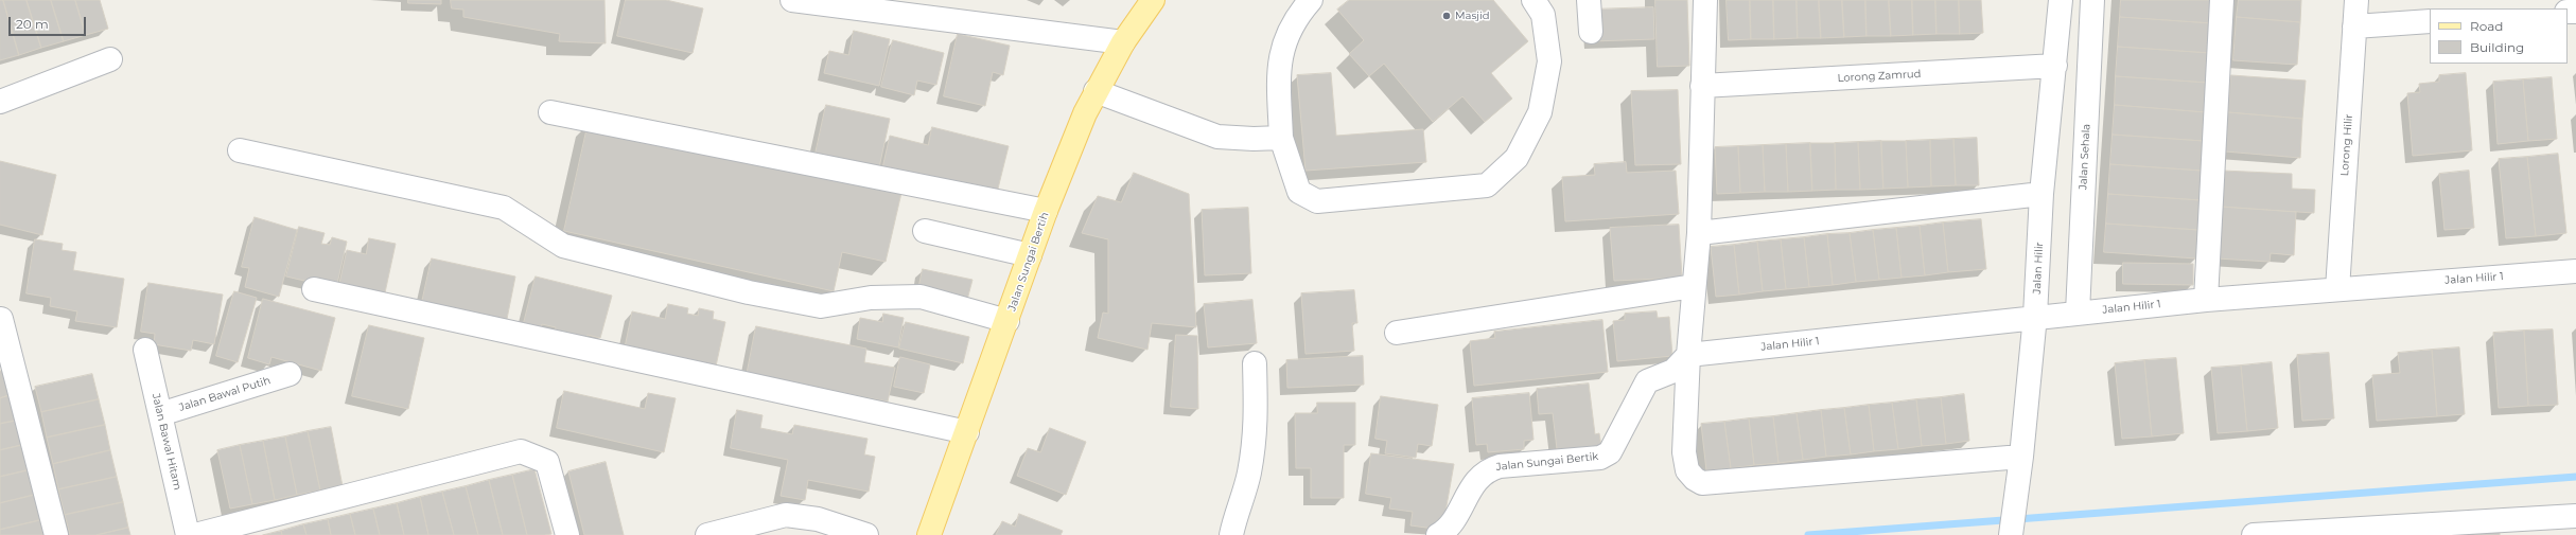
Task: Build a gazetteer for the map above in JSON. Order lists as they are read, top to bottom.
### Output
{
  "streets": {
    "main road": ["Jalan Sungai Bertih"],
    "street": [
      "Lorong Zamrud",
      "Lorong Hilir",
      "Jalan Sehala",
      "Jalan Hilir",
      "Jalan Hilir 1",
      "Jalan Bawal Putih",
      "Jalan Bawal Hitam",
      "Jalan Sungai Bertik"
    ]
  },
  "crossings": [
    ["Lorong Zamrud", "Jalan Hilir"],
    ["Lorong Hilir", "Jalan Hilir 1"],
    ["Jalan Sehala", "Jalan Hilir 1"],
    ["Jalan Hilir", "Jalan Hilir 1"],
    ["Jalan Hilir 1", "Jalan Sungai Bertik"],
    ["Jalan Bawal Putih", "Jalan Bawal Hitam"]
  ],
  "places": ["Masjid"],
  "legend": ["Road", "Building"],
  "scale_bar": "20 m"
}
